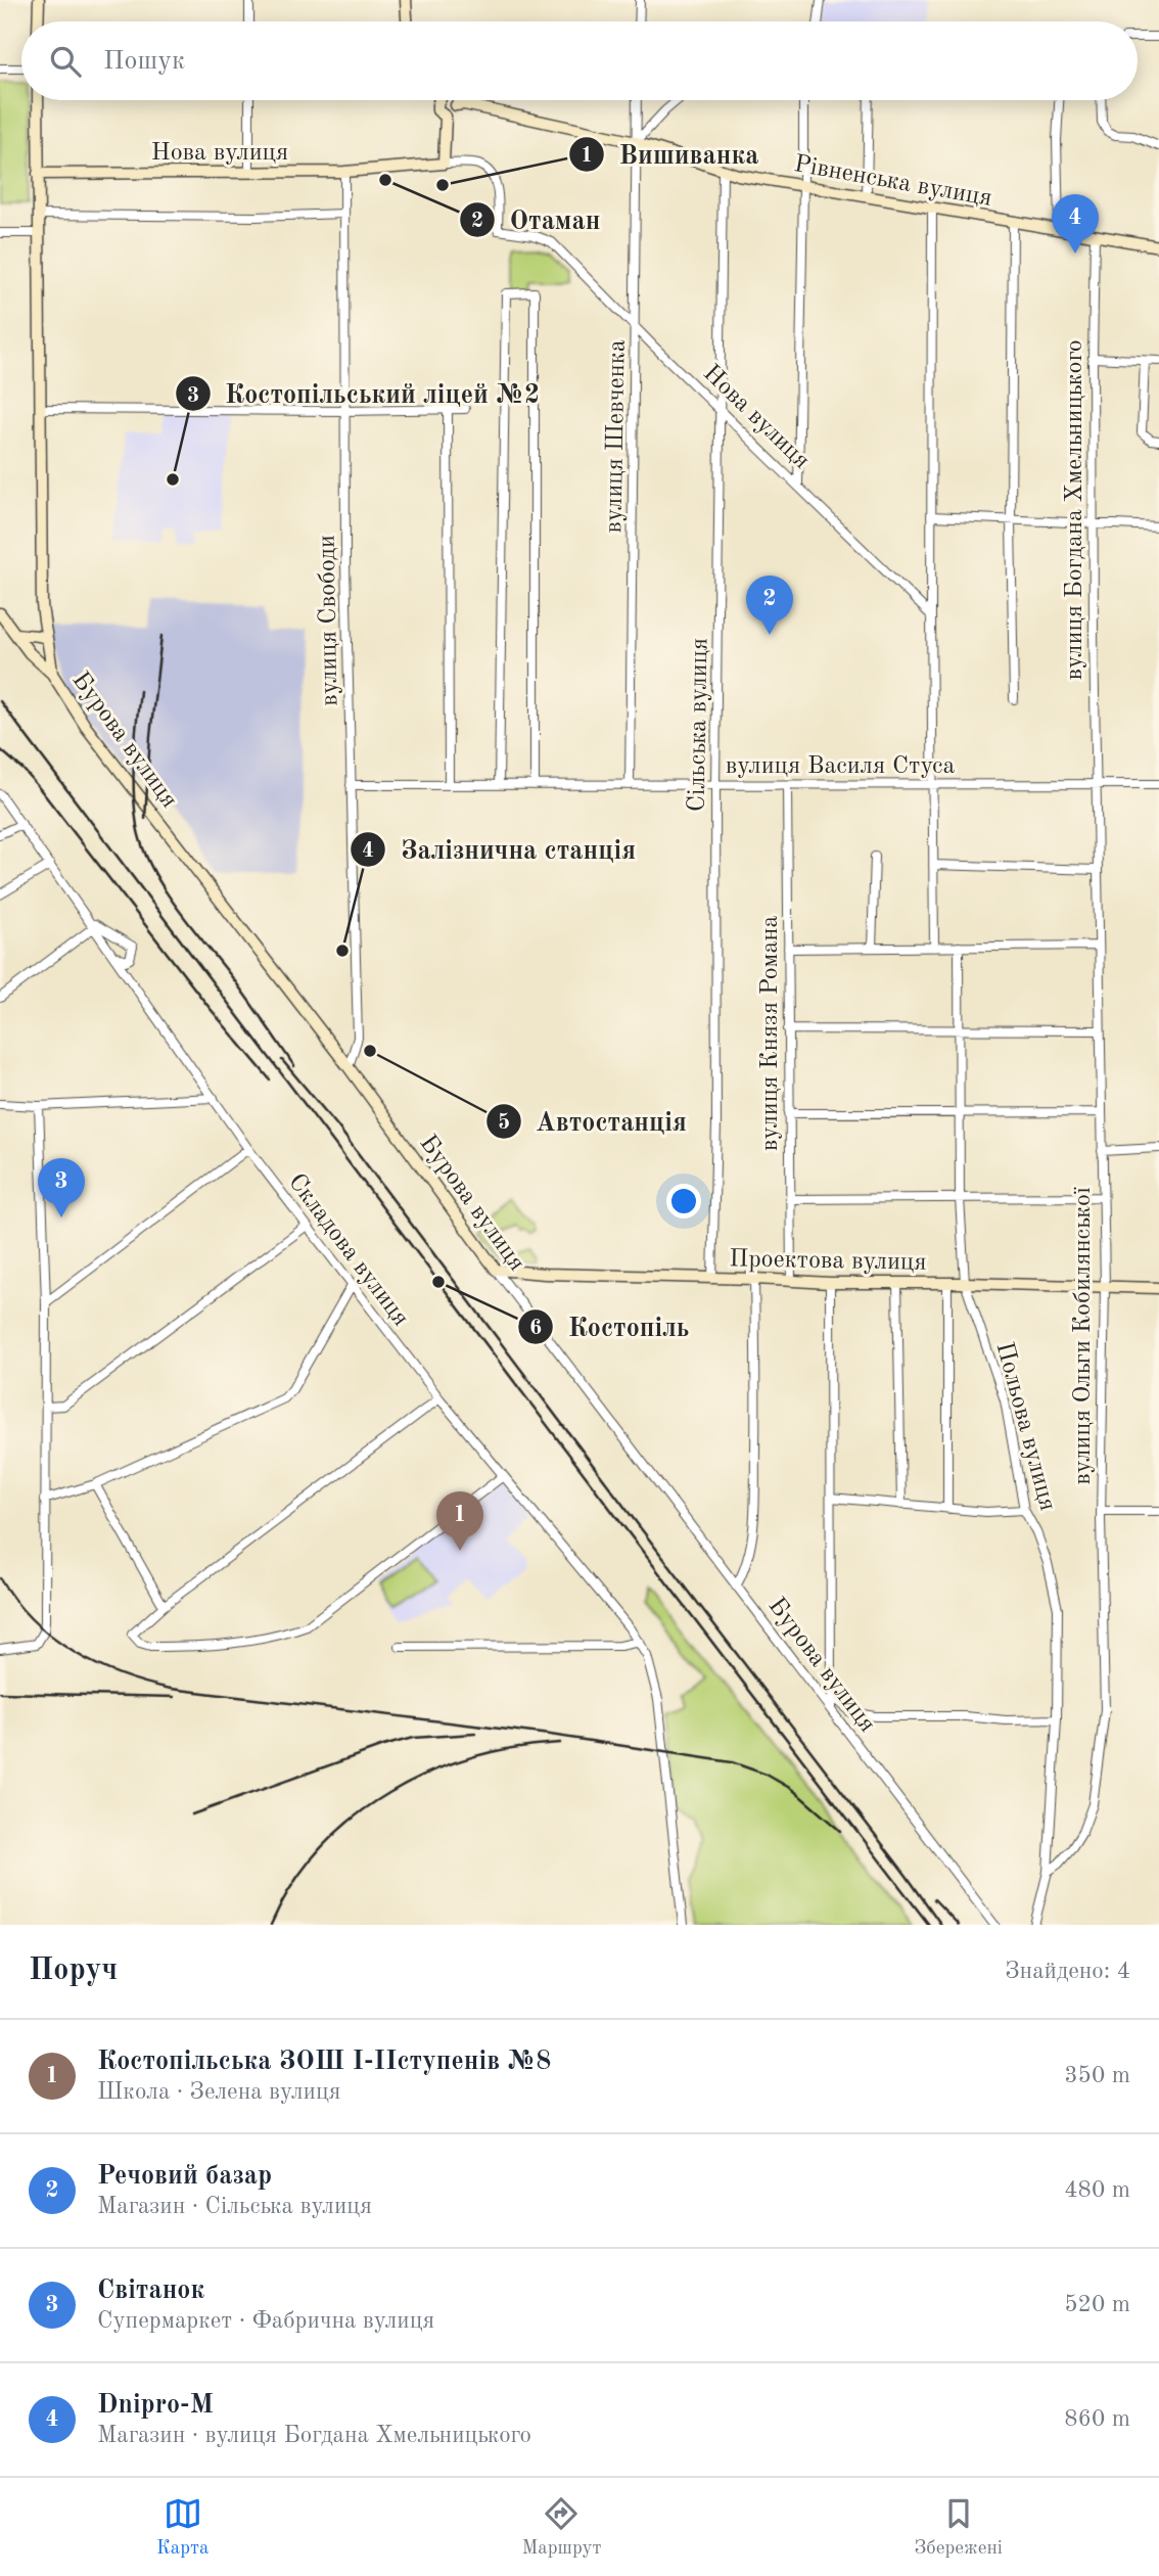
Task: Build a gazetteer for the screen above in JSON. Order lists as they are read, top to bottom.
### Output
{
  "streets": {
    "main road": [
      "Нова вулиця",
      "Рівненська вулиця",
      "Бурова вулиця",
      "Проектова вулиця"
    ],
    "street": [
      "вулиця Шевченка",
      "вулиця Богдана Хмельницького",
      "вулиця Свободи",
      "Сільська вулиця",
      "вулиця Василя Стуса",
      "вулиця Князя Романа",
      "Складова вулиця",
      "вулиця Ольги Кобилянської",
      "Польова вулиця"
    ]
  },
  "crossings": [
    ["Нова вулиця", "вулиця Шевченка"],
    ["Нова вулиця", "вулиця Свободи"],
    ["Нова вулиця", "Сільська вулиця"],
    ["Рівненська вулиця", "вулиця Шевченка"],
    ["Рівненська вулиця", "вулиця Богдана Хмельницького"],
    ["Рівненська вулиця", "Сільська вулиця"],
    ["вулиця Шевченка", "вулиця Василя Стуса"],
    ["вулиця Богдана Хмельницького", "вулиця Василя Стуса"],
    ["вулиця Богдана Хмельницького", "вулиця Ольги Кобилянської"],
    ["вулиця Свободи", "Бурова вулиця"],
    ["вулиця Свободи", "вулиця Василя Стуса"],
    ["Сільська вулиця", "вулиця Василя Стуса"],
    ["Сільська вулиця", "Проектова вулиця"],
    ["Бурова вулиця", "Проектова вулиця"],
    ["вулиця Василя Стуса", "вулиця Князя Романа"],
    ["вулиця Василя Стуса", "вулиця Ольги Кобилянської"],
    ["вулиця Князя Романа", "Проектова вулиця"],
    ["Проектова вулиця", "вулиця Ольги Кобилянської"],
    ["Проектова вулиця", "Польова вулиця"],
    ["вулиця Ольги Кобилянської", "Польова вулиця"]
  ],
  "places": [
    "Отаман",
    "Вишиванка",
    "Костопільський ліцей №2",
    "Залізнична станція",
    "Автостанція",
    "Костопіль"
  ],
  "page": {
    "search": "Пошук",
    "pins": [
      "4",
      "2",
      "3",
      "1"
    ],
    "heading": ["Поруч", "Знайдено: 4"],
    "list": [
      {
        "mark": "1",
        "name": "Костопільська ЗОШ І-ІІступенів №8",
        "note": "Школа · Зелена вулиця",
        "value": "350 m"
      },
      {
        "mark": "2",
        "name": "Речовий базар",
        "note": "Магазин · Сільська вулиця",
        "value": "480 m"
      },
      {
        "mark": "3",
        "name": "Світанок",
        "note": "Супермаркет · Фабрична вулиця",
        "value": "520 m"
      },
      {
        "mark": "4",
        "name": "Dnipro-M",
        "note": "Магазин · вулиця Богдана Хмельницького",
        "value": "860 m"
      }
    ],
    "nav": ["Карта", "Маршрут", "Збережені"]
  }
}
